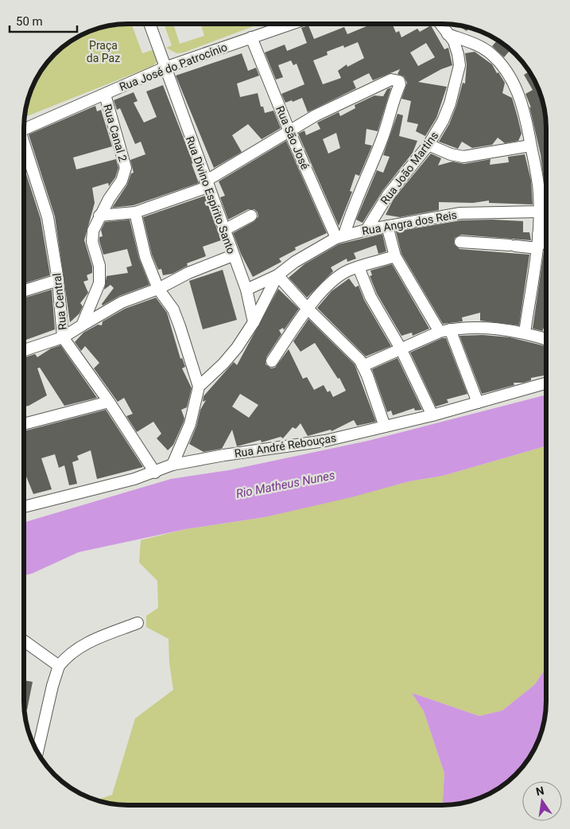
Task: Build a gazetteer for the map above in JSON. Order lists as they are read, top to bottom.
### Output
{
  "streets": {
    "street": [
      "Rua José do Patrocínio",
      "Rua Canal 2",
      "Rua São José",
      "Rua João Martins",
      "Rua Divino Espírito Santo",
      "Rua Angra dos Reis",
      "Rua Central",
      "Rua André Rebouças"
    ]
  },
  "crossings": [
    ["Rua José do Patrocínio", "Rua Canal 2"],
    ["Rua José do Patrocínio", "Rua São José"],
    ["Rua José do Patrocínio", "Rua Divino Espírito Santo"],
    ["Rua São José", "Rua Angra dos Reis"],
    ["Rua João Martins", "Rua Angra dos Reis"],
    ["Rua Divino Espírito Santo", "Rua Angra dos Reis"],
    ["Rua Central", "Rua André Rebouças"]
  ],
  "water": ["Rio Matheus Nunes"],
  "parks": ["Praça da Paz"],
  "scale_bar": "50 m",
  "north": "top"
}
